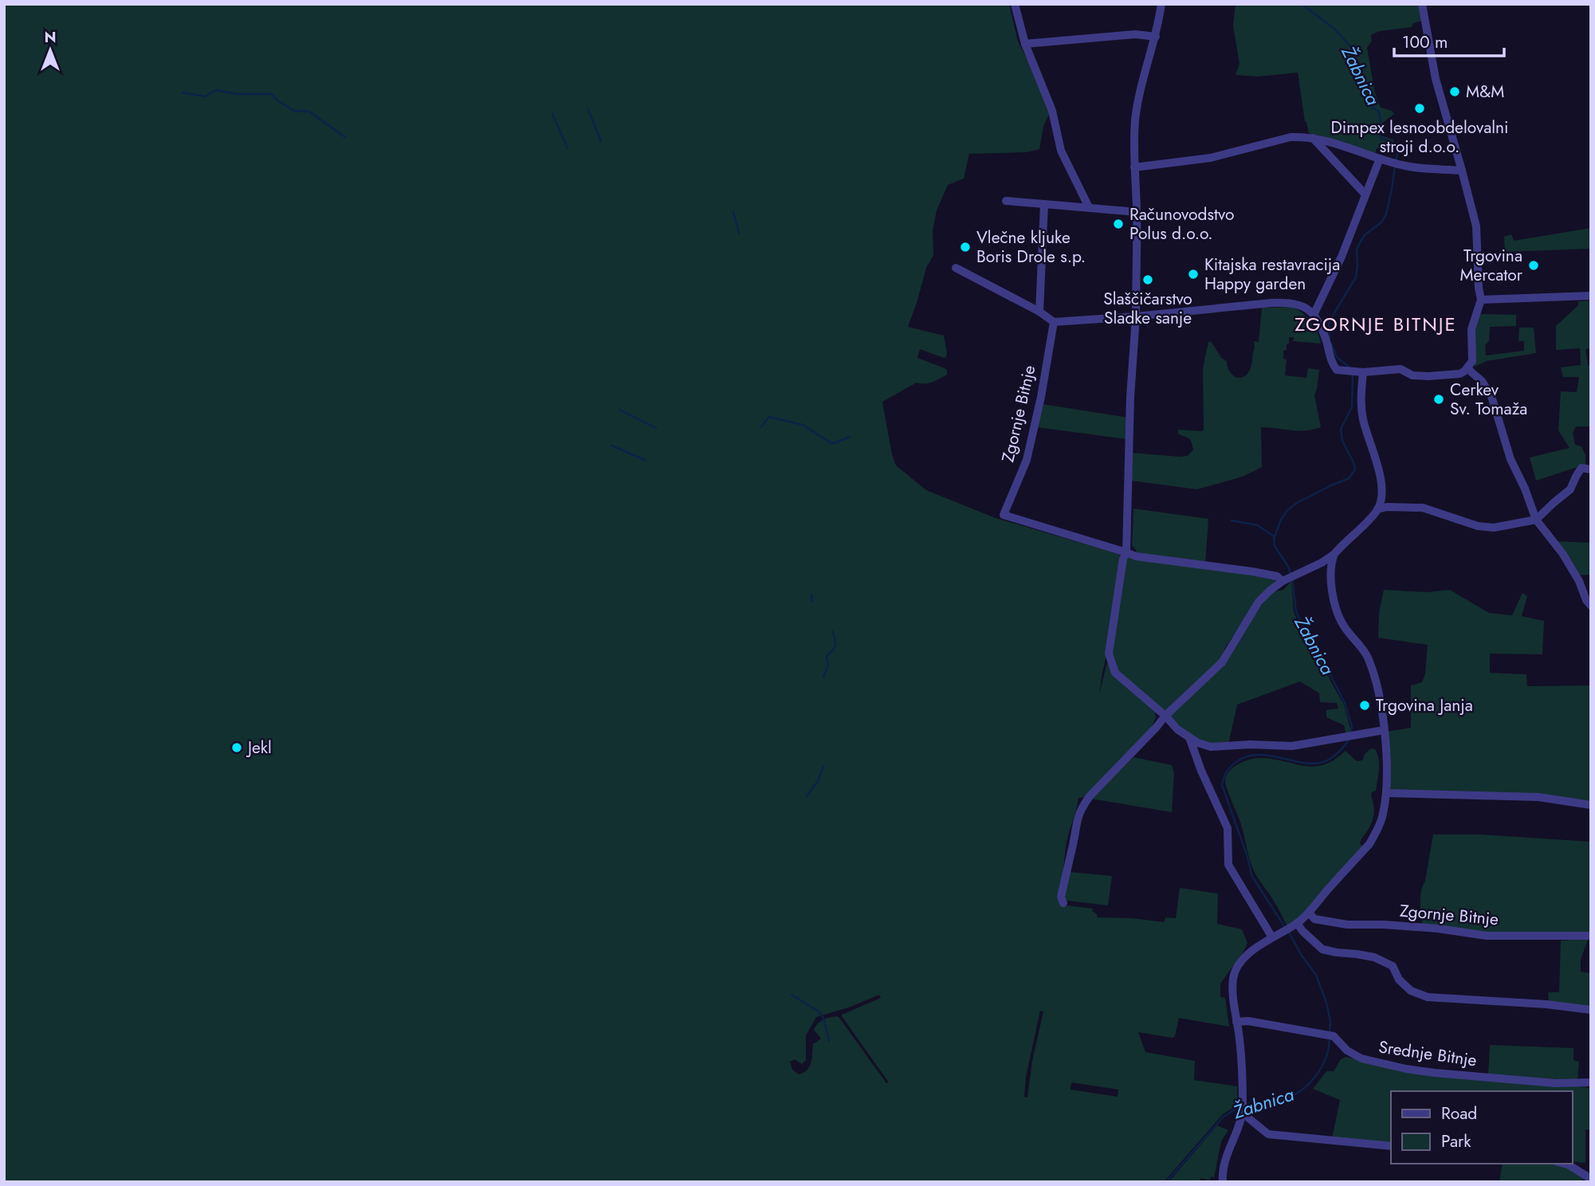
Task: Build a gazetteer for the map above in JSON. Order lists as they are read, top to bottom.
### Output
{
  "streets": {
    "street": ["Zgornje Bitnje", "Srednje Bitnje"]
  },
  "districts": ["ZGORNJE BITNJE"],
  "water": ["Žabnica"],
  "places": [
    "M&M",
    "Dimpex lesnoobdelovalni stroji d.o.o.",
    "Računovodstvo Polus d.o.o.",
    "Vlečne kljuke Boris Drole s.p.",
    "Trgovina Mercator",
    "Kitajska restavracija Happy garden",
    "Slaščičarstvo Sladke sanje",
    "Cerkev Sv. Tomaža",
    "Trgovina Janja",
    "Jekl"
  ],
  "legend": ["Road", "Park"],
  "scale_bar": "100 m",
  "north": "top"
}
